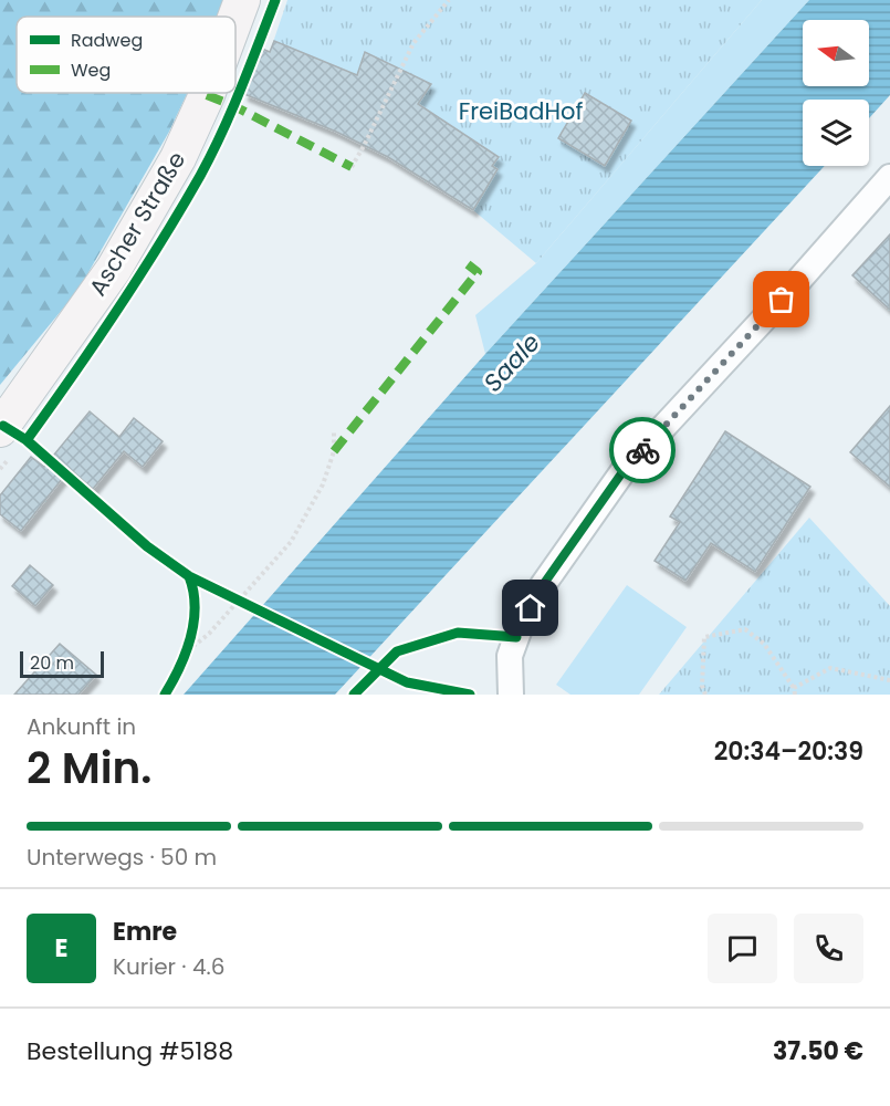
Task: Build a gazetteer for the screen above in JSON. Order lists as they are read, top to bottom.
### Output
{
  "streets": {
    "street": ["Ascher Straße"]
  },
  "water": ["Saale"],
  "parks": ["FreiBadHof"],
  "legend": ["Radweg", "Weg"],
  "scale_bar": "20 m",
  "north": "left",
  "page": {
    "scale": "20 m",
    "heading": ["2 Min.", "Ankunft in", "20:34–20:39"],
    "panel": [
      "Emre",
      "Kurier · 4.6",
      "Bestellung #5188",
      "37.50 €"
    ],
    "bar": "Unterwegs · 50 m",
    "round": "E"
  }
}
